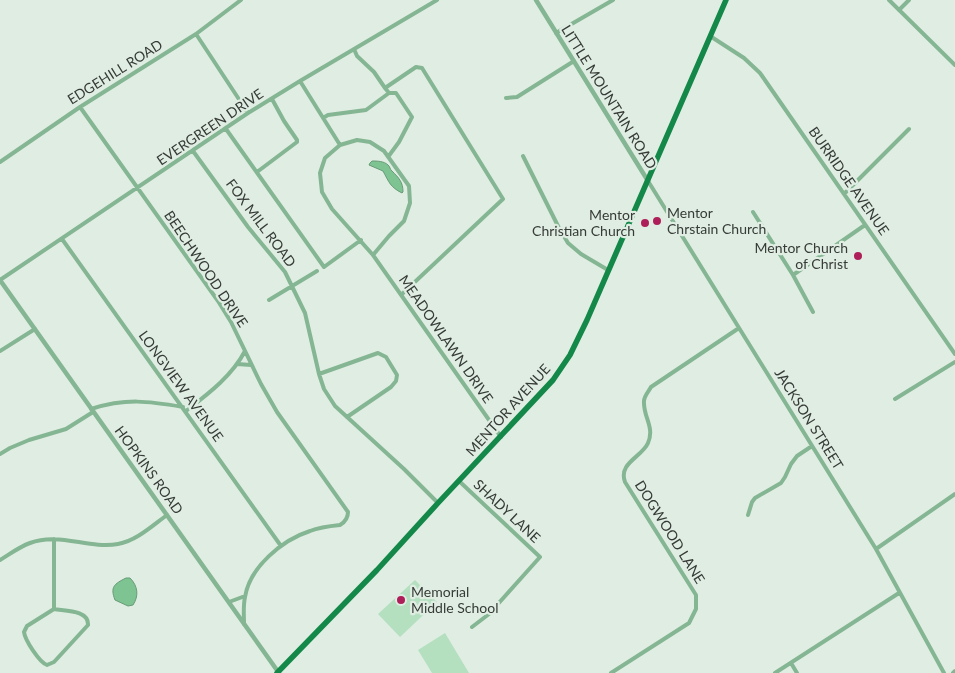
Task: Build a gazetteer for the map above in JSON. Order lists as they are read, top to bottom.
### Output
{
  "streets": {
    "main road": ["MENTOR AVENUE"],
    "street": [
      "EDGEHILL ROAD",
      "LITTLE MOUNTAIN ROAD",
      "EVERGREEN DRIVE",
      "BURRIDGE AVENUE",
      "FOX MILL ROAD",
      "BEECHWOOD DRIVE",
      "MEADOWLAWN DRIVE",
      "LONGVIEW AVENUE",
      "JACKSON STREET",
      "HOPKINS ROAD",
      "SHADY LANE",
      "DOGWOOD LANE"
    ]
  },
  "crossings": [
    ["EDGEHILL ROAD", "BEECHWOOD DRIVE"],
    ["LITTLE MOUNTAIN ROAD", "MENTOR AVENUE"],
    ["LITTLE MOUNTAIN ROAD", "JACKSON STREET"],
    ["EVERGREEN DRIVE", "FOX MILL ROAD"],
    ["EVERGREEN DRIVE", "BEECHWOOD DRIVE"],
    ["EVERGREEN DRIVE", "LONGVIEW AVENUE"],
    ["EVERGREEN DRIVE", "HOPKINS ROAD"],
    ["BURRIDGE AVENUE", "MENTOR AVENUE"],
    ["FOX MILL ROAD", "MENTOR AVENUE"],
    ["BEECHWOOD DRIVE", "LONGVIEW AVENUE"],
    ["MEADOWLAWN DRIVE", "MENTOR AVENUE"],
    ["MENTOR AVENUE", "JACKSON STREET"],
    ["MENTOR AVENUE", "HOPKINS ROAD"],
    ["MENTOR AVENUE", "SHADY LANE"],
    ["JACKSON STREET", "DOGWOOD LANE"]
  ],
  "places": [
    "Mentor Chrstain Church",
    "Mentor Christian Church",
    "Mentor Church of Christ",
    "Memorial Middle School"
  ]
}
